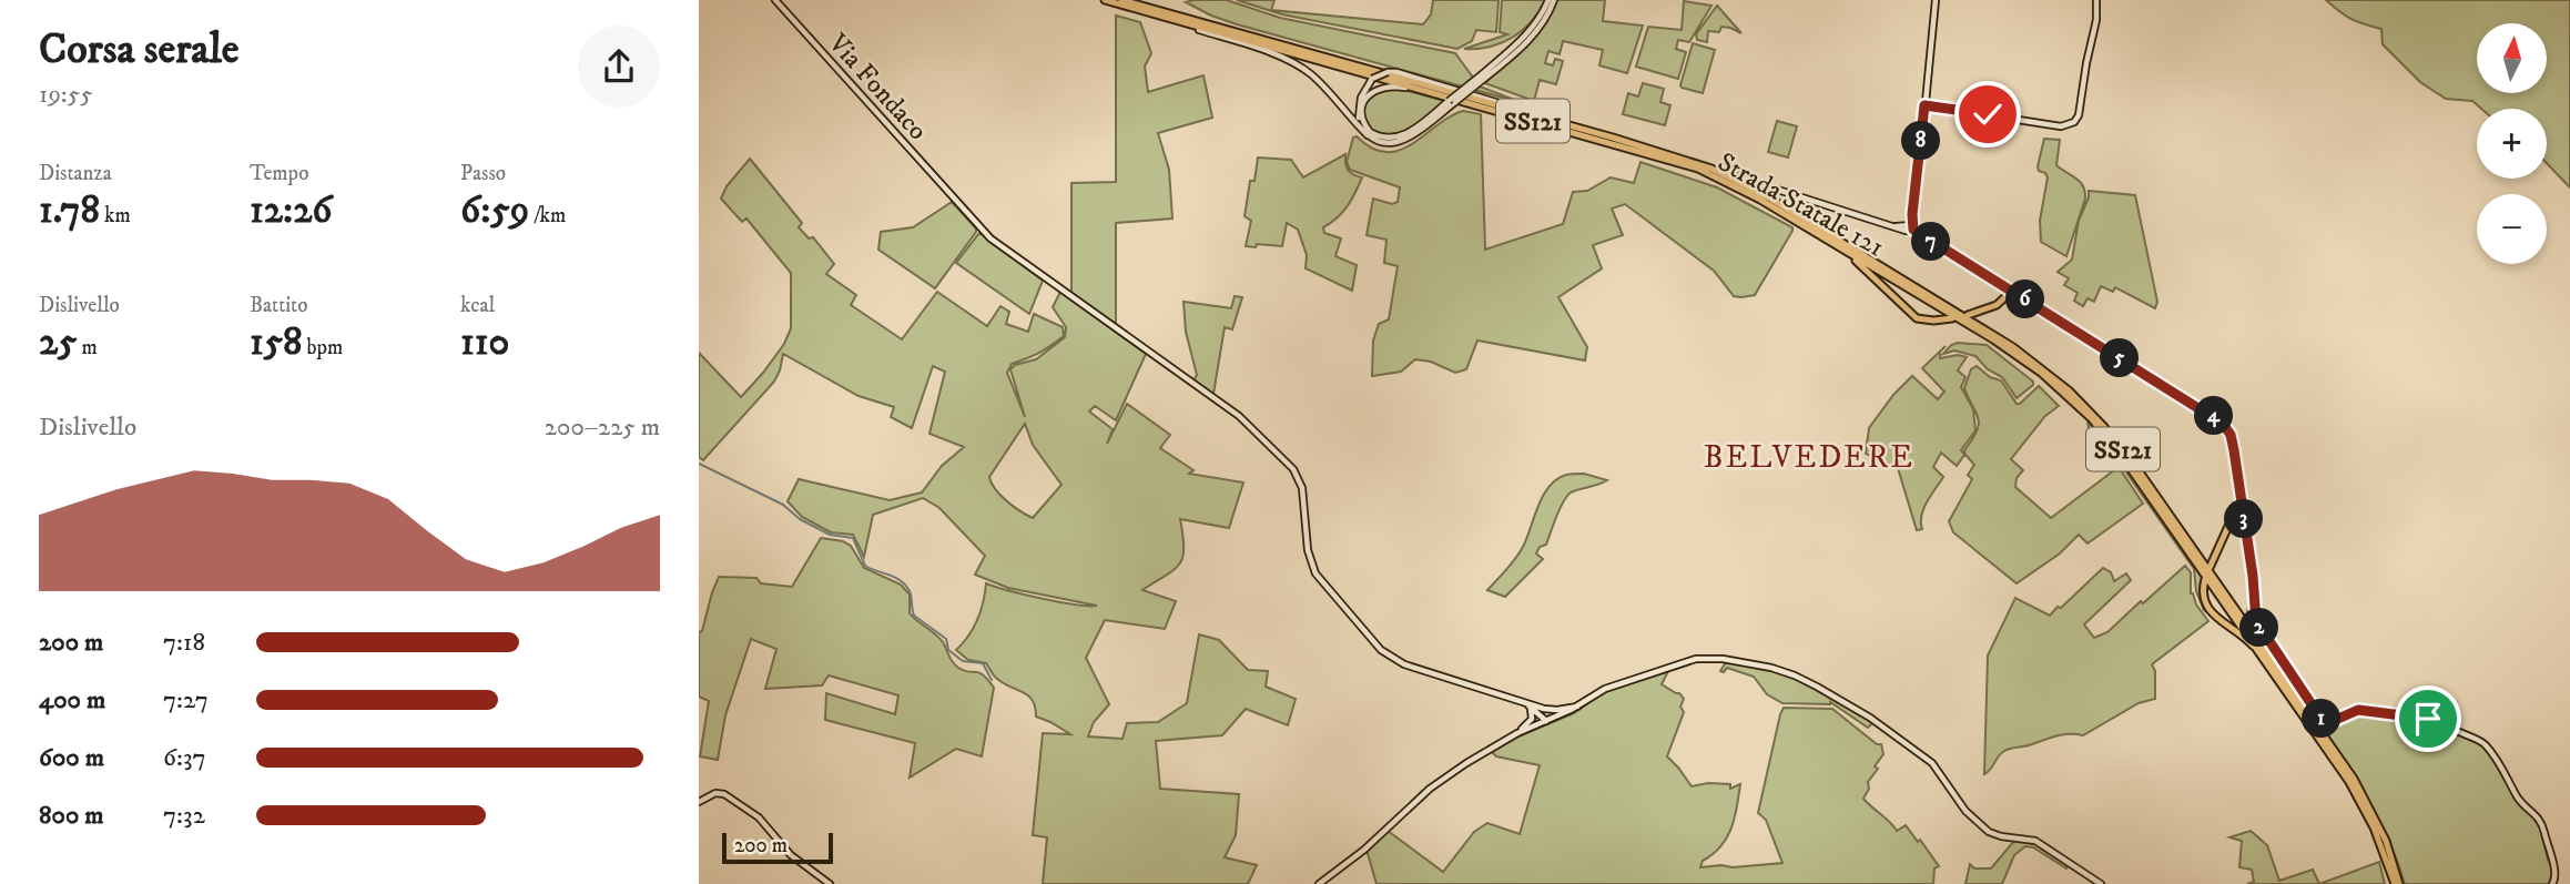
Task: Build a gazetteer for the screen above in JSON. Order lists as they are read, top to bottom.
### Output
{
  "streets": {
    "main road": ["Via Fondaco", "SS121", "Strada Statale 121"]
  },
  "crossings": [
    ["SS121", "Strada Statale 121"]
  ],
  "districts": ["BELVEDERE"],
  "scale_bar": "200 m",
  "north": "top",
  "page": {
    "heading": ["Corsa serale", "19:55"],
    "map_buttons": ["+", "−"],
    "pins": [
      "8",
      "7",
      "6",
      "5",
      "4",
      "3",
      "2",
      "1"
    ],
    "stats": [
      ["Distanza", "1.78 km"],
      ["Tempo", "12:26"],
      ["Passo", "6:59 /km"],
      ["Dislivello", "25 m"],
      ["Battito", "158 bpm"],
      ["kcal", "110"]
    ],
    "chart": ["Dislivello", "200–225 m"],
    "list": [
      {
        "name": "200 m",
        "note": "7:18"
      },
      {
        "name": "400 m",
        "note": "7:27"
      },
      {
        "name": "600 m",
        "note": "6:37"
      },
      {
        "name": "800 m",
        "note": "7:32"
      }
    ],
    "scale": "200 m"
  }
}
